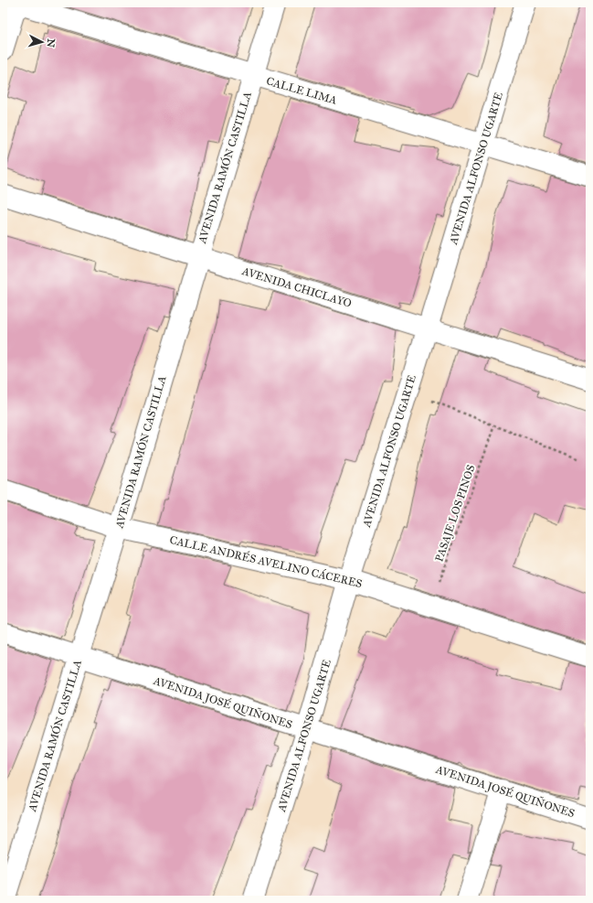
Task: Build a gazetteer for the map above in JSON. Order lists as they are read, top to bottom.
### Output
{
  "streets": {
    "street": [
      "CALLE LIMA",
      "AVENIDA RAMÓN CASTILLA",
      "AVENIDA ALFONSO UGARTE",
      "AVENIDA CHICLAYO",
      "CALLE ANDRÉS AVELINO CÁCERES",
      "AVENIDA JOSÉ QUIÑONES"
    ],
    "path": ["PASAJE LOS PINOS"]
  },
  "crossings": [
    ["CALLE LIMA", "AVENIDA RAMÓN CASTILLA"],
    ["CALLE LIMA", "AVENIDA ALFONSO UGARTE"],
    ["AVENIDA RAMÓN CASTILLA", "AVENIDA CHICLAYO"],
    ["AVENIDA RAMÓN CASTILLA", "CALLE ANDRÉS AVELINO CÁCERES"],
    ["AVENIDA RAMÓN CASTILLA", "AVENIDA JOSÉ QUIÑONES"],
    ["AVENIDA ALFONSO UGARTE", "AVENIDA CHICLAYO"],
    ["AVENIDA ALFONSO UGARTE", "CALLE ANDRÉS AVELINO CÁCERES"],
    ["AVENIDA ALFONSO UGARTE", "AVENIDA JOSÉ QUIÑONES"],
    ["PASAJE LOS PINOS", "CALLE ANDRÉS AVELINO CÁCERES"]
  ],
  "north": "right"
}
